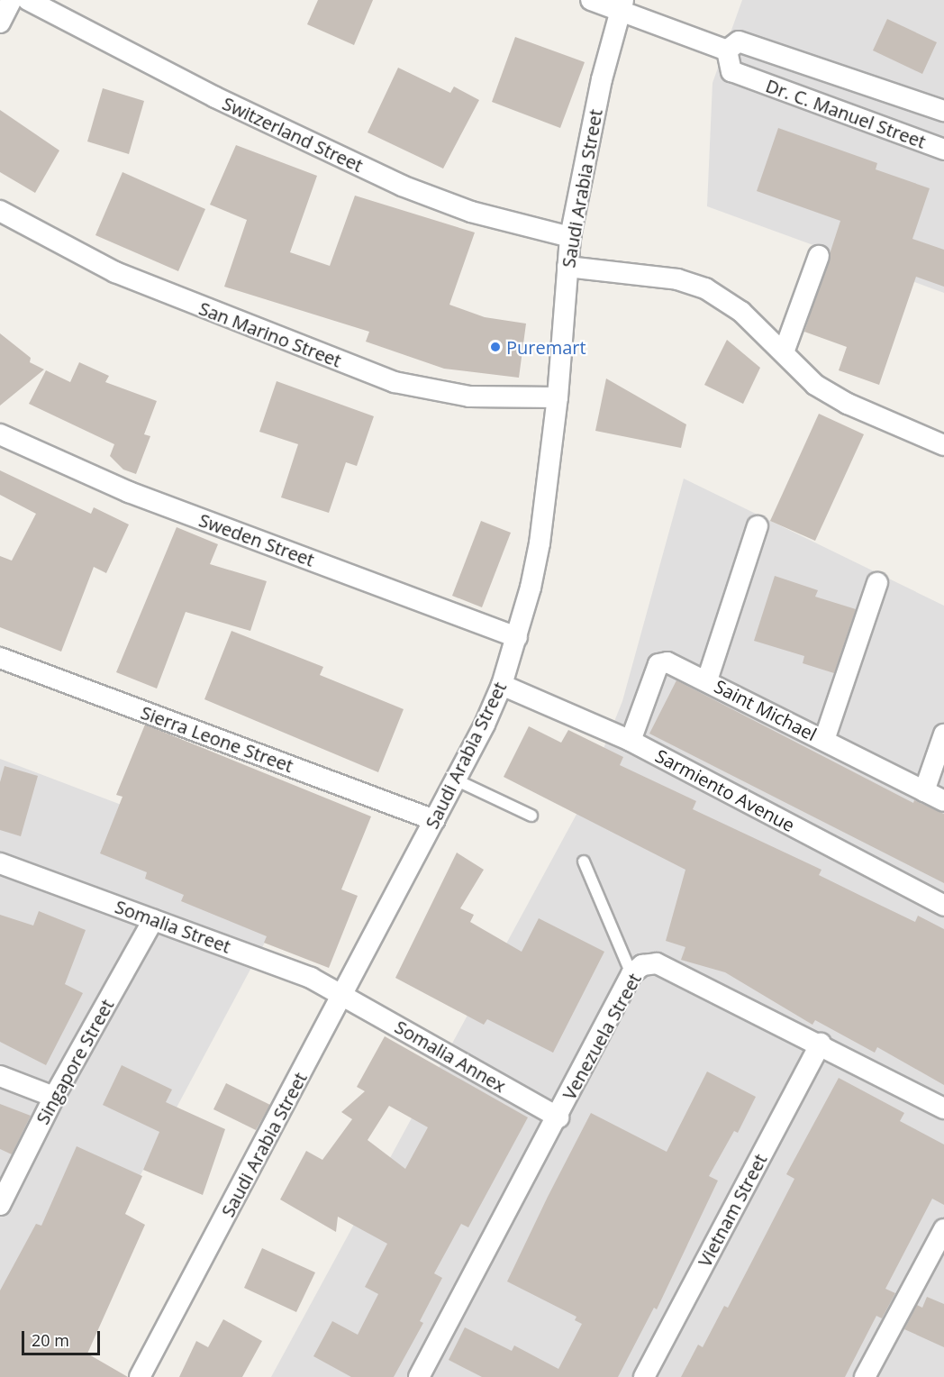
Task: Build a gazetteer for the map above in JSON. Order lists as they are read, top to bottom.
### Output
{
  "streets": {
    "street": [
      "Dr. C. Manuel Street",
      "Switzerland Street",
      "Saudi Arabia Street",
      "San Marino Street",
      "Sweden Street",
      "Saint Michael",
      "Sierra Leone Street",
      "Sarmiento Avenue",
      "Somalia Street",
      "Venezuela Street",
      "Somalia Annex",
      "Singapore Street",
      "Vietnam Street"
    ]
  },
  "crossings": [
    ["Switzerland Street", "Saudi Arabia Street"],
    ["Saudi Arabia Street", "San Marino Street"],
    ["Saudi Arabia Street", "Sweden Street"],
    ["Saudi Arabia Street", "Sierra Leone Street"],
    ["Saudi Arabia Street", "Sarmiento Avenue"],
    ["Saudi Arabia Street", "Somalia Street"],
    ["Saudi Arabia Street", "Somalia Annex"],
    ["Saint Michael", "Sarmiento Avenue"],
    ["Somalia Street", "Somalia Annex"],
    ["Somalia Street", "Singapore Street"],
    ["Venezuela Street", "Somalia Annex"],
    ["Venezuela Street", "Vietnam Street"]
  ],
  "places": ["Puremart"],
  "scale_bar": "20 m"
}
